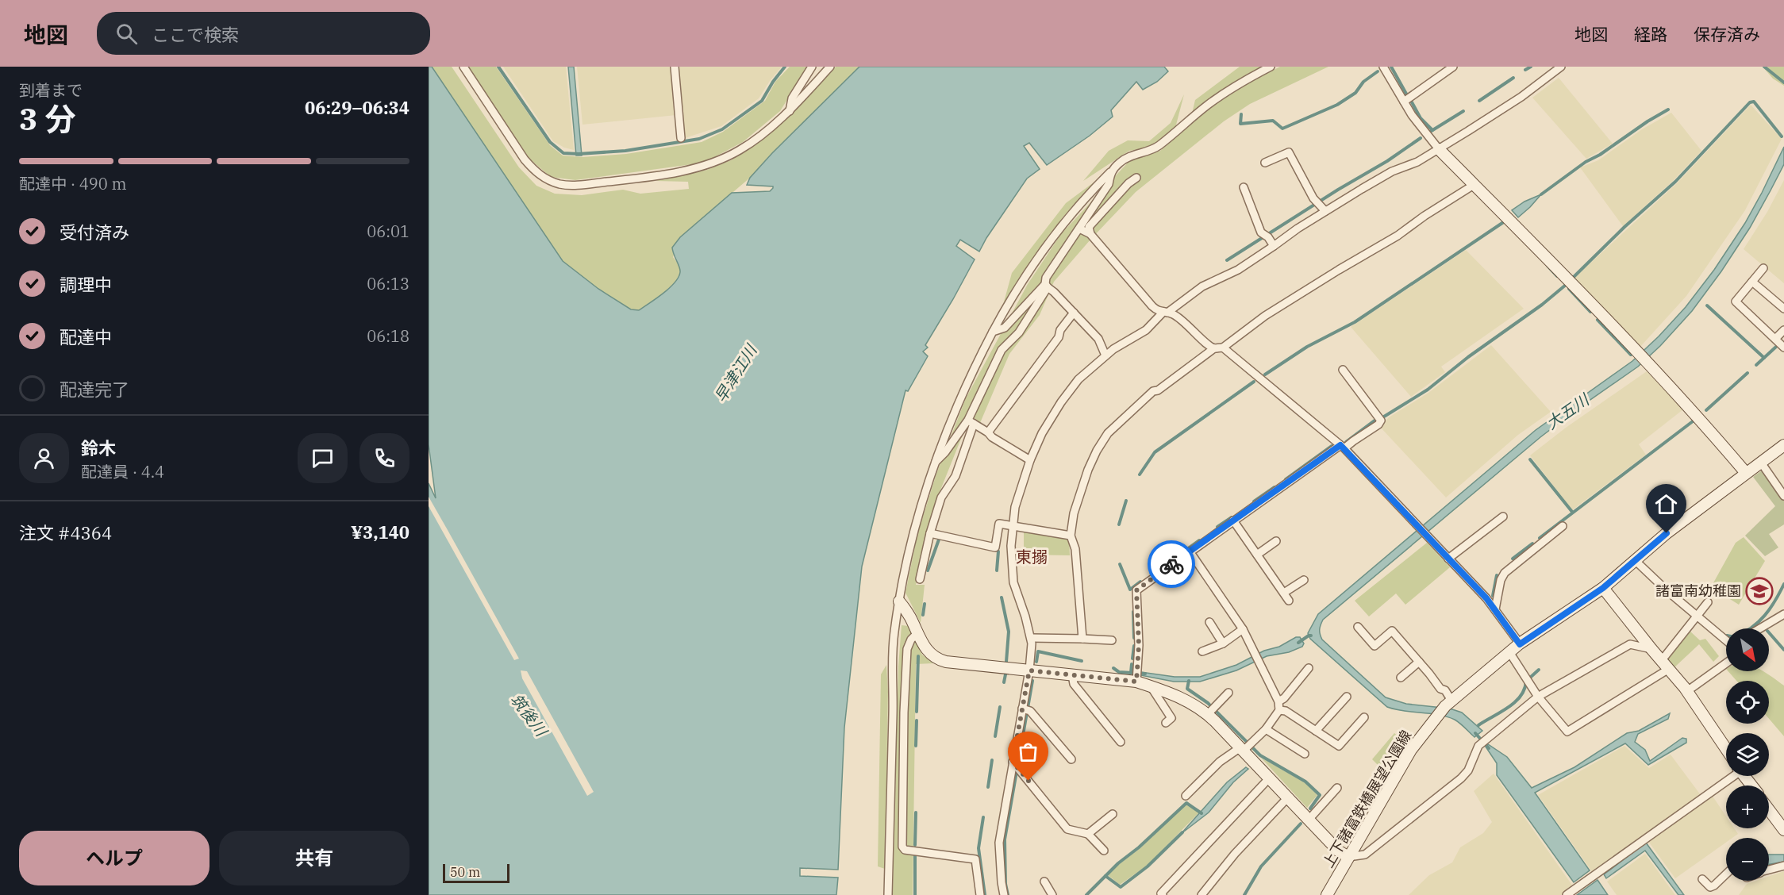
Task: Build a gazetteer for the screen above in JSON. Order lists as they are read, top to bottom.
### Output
{
  "streets": {
    "street": ["上下諸富鉄橋展望公園線"]
  },
  "districts": ["東搦"],
  "water": ["早津江川", "大五川", "筑後川"],
  "places": {
    "school or university": ["諸富南幼稚園"]
  },
  "scale_bar": "50 m",
  "north": "bottom right",
  "page": {
    "header": "地図",
    "search": "ここで検索",
    "nav": ["地図", "経路", "保存済み"],
    "heading": ["3 分", "到着まで", "06:29–06:34"],
    "panel": [
      "鈴木",
      "配達員 · 4.4",
      "注文 #4364",
      "¥3,140"
    ],
    "bar": "配達中 · 490 m",
    "list": [
      ["受付済み", "06:01"],
      ["調理中", "06:13"],
      ["配達中", "06:18"],
      "配達完了"
    ],
    "map_buttons": ["+", "−"],
    "buttons": ["ヘルプ", "共有"],
    "scale": "50 m"
  }
}
